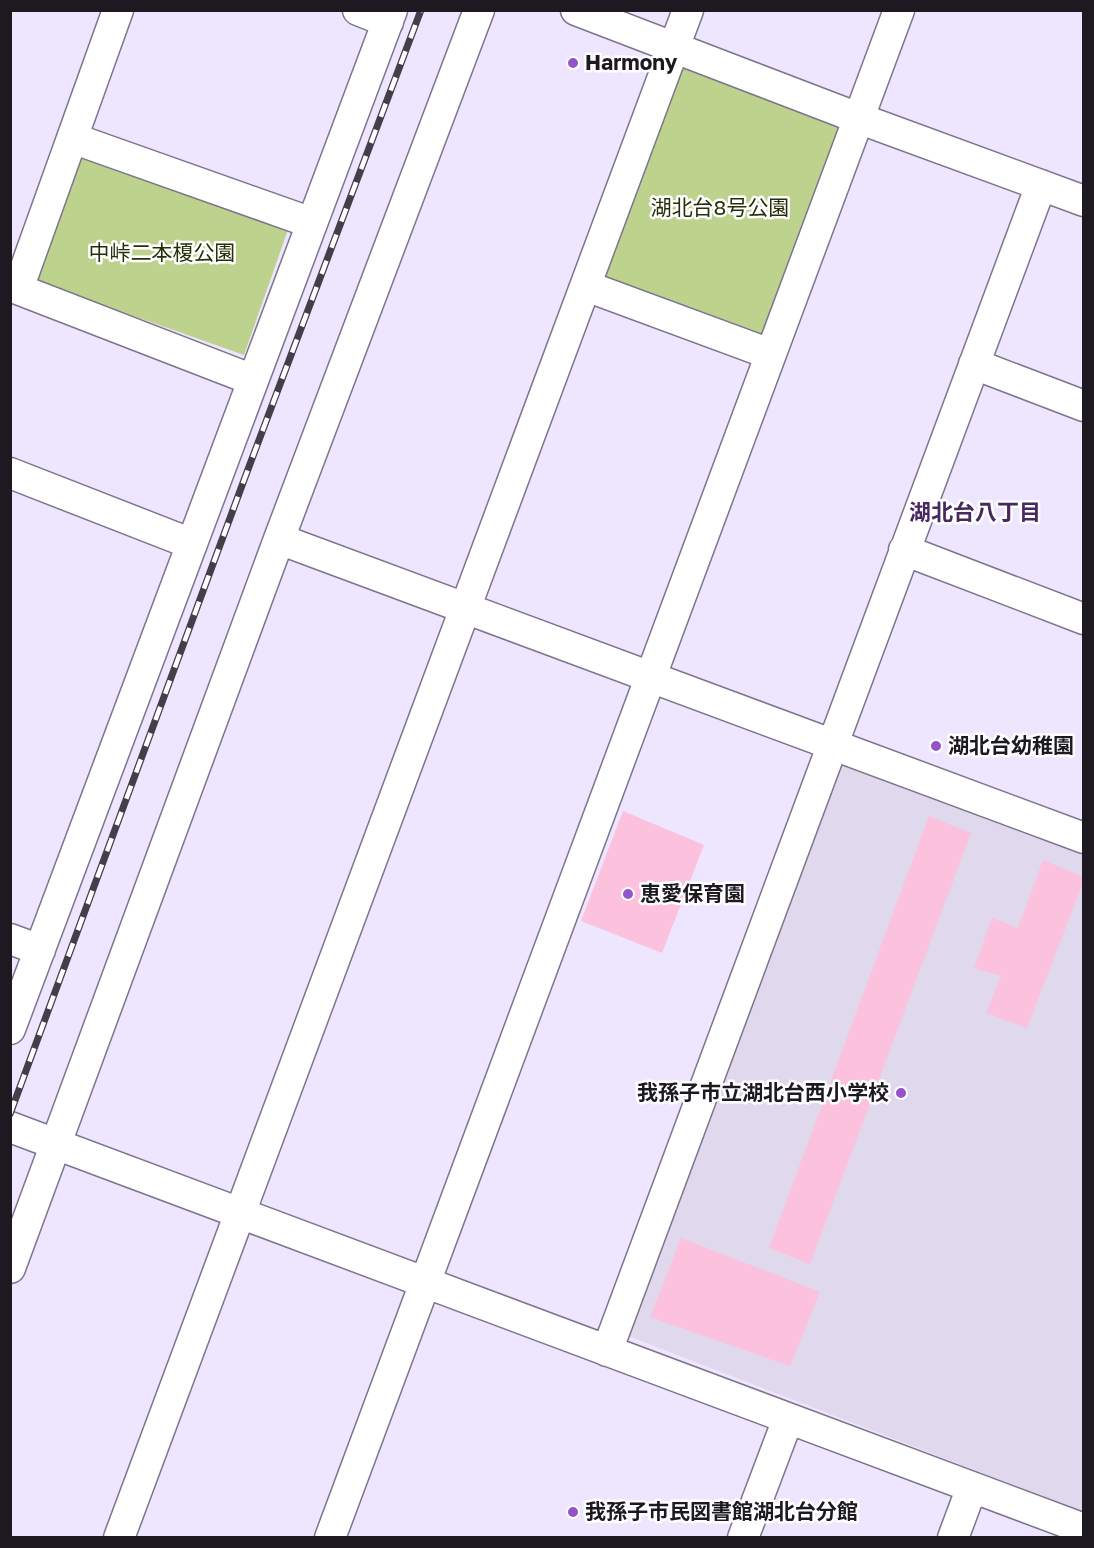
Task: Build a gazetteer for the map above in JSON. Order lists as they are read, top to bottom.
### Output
{
  "districts": ["湖北台八丁目"],
  "parks": ["湖北台8号公園", "中峠二本榎公園"],
  "places": [
    "Harmony",
    "湖北台幼稚園",
    "恵愛保育園",
    "我孫子市立湖北台西小学校",
    "我孫子市民図書館湖北台分館"
  ]
}
